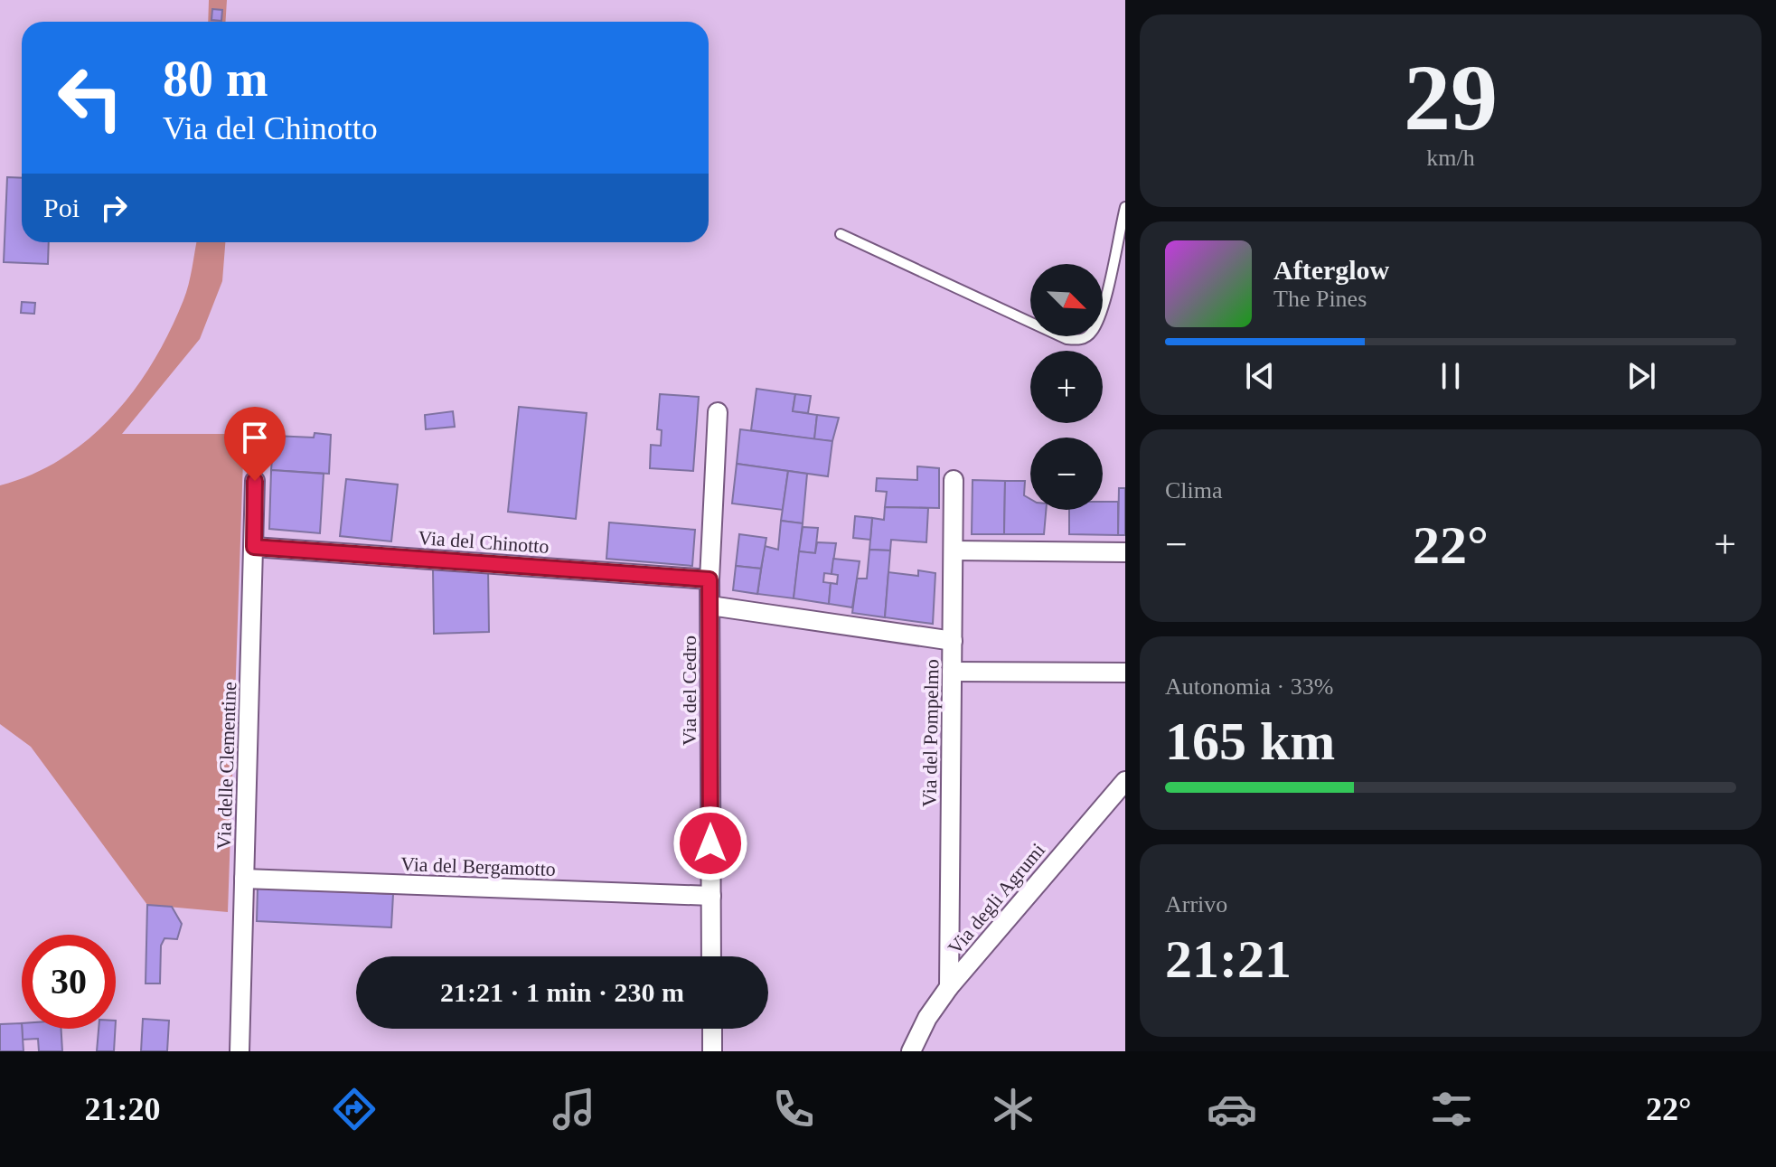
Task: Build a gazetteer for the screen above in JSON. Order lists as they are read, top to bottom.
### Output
{
  "streets": {
    "street": [
      "Via del Chinotto",
      "Via del Cedro",
      "Via del Pompelmo",
      "Via delle Clementine",
      "Via del Bergamotto",
      "Via degli Agrumi"
    ]
  },
  "crossings": [
    ["Via del Chinotto", "Via del Cedro"],
    ["Via del Chinotto", "Via delle Clementine"],
    ["Via del Cedro", "Via del Bergamotto"],
    ["Via del Pompelmo", "Via degli Agrumi"],
    ["Via delle Clementine", "Via del Bergamotto"]
  ],
  "north": "bottom right",
  "page": {
    "tile": [
      ["29", "km/h"],
      "Clima",
      ["Autonomia · 33%", "165 km"],
      ["Arrivo", "21:21"]
    ],
    "turn": ["80 m", "Via del Chinotto"],
    "then": "Poi",
    "song": ["Afterglow", "The Pines"],
    "map_buttons": ["+", "−"],
    "heat": ["−", "22°", "+"],
    "limit": "30",
    "trip": "21:21 · 1 min · 230 m",
    "tabs": ["21:20", "22°"]
  }
}
